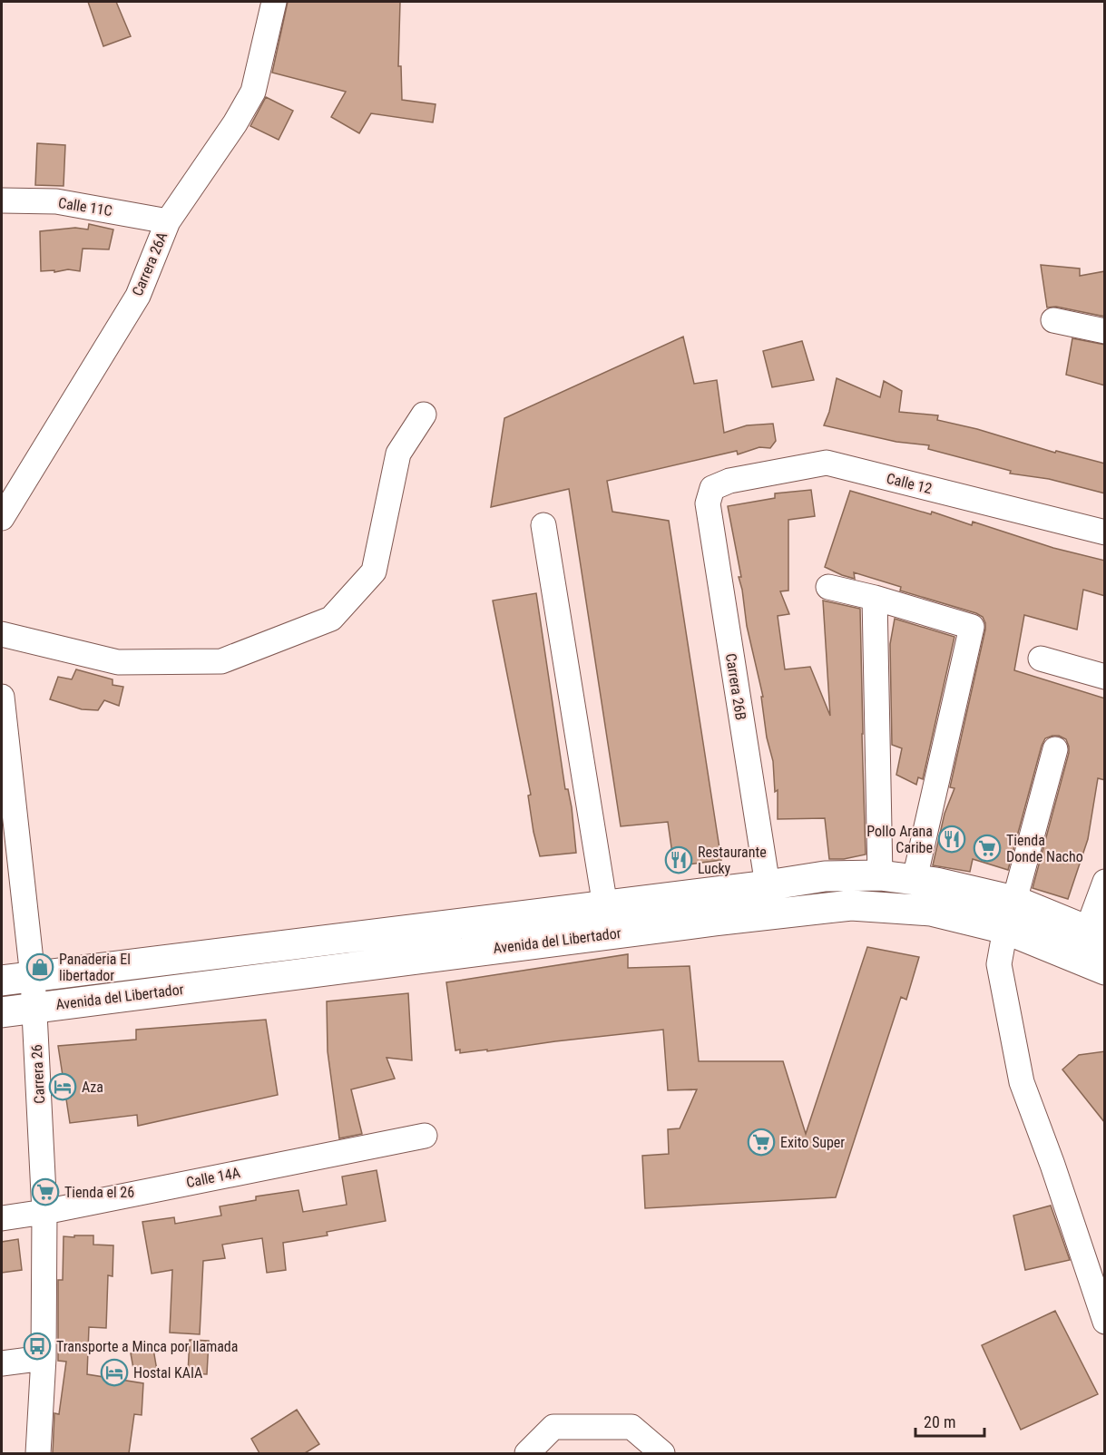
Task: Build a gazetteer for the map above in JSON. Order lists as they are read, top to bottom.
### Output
{
  "streets": {
    "main road": ["Avenida del Libertador"],
    "street": [
      "Calle 11C",
      "Carrera 26A",
      "Calle 12",
      "Carrera 26B",
      "Carrera 26",
      "Calle 14A"
    ]
  },
  "crossings": [
    ["Calle 11C", "Carrera 26A"],
    ["Calle 12", "Carrera 26B"],
    ["Carrera 26B", "Avenida del Libertador"],
    ["Avenida del Libertador", "Carrera 26"],
    ["Carrera 26", "Calle 14A"]
  ],
  "places": {
    "restaurant": ["Pollo Arana Caribe", "Restaurante Lucky"],
    "supermarket": ["Tienda Donde Nacho", "Exito Super", "Tienda el 26"],
    "shop": ["Panaderia El libertador"],
    "hotel": ["Aza", "Hostal KAIA"],
    "bus stop": ["Transporte a Minca por llamada"]
  },
  "scale_bar": "20 m"
}
